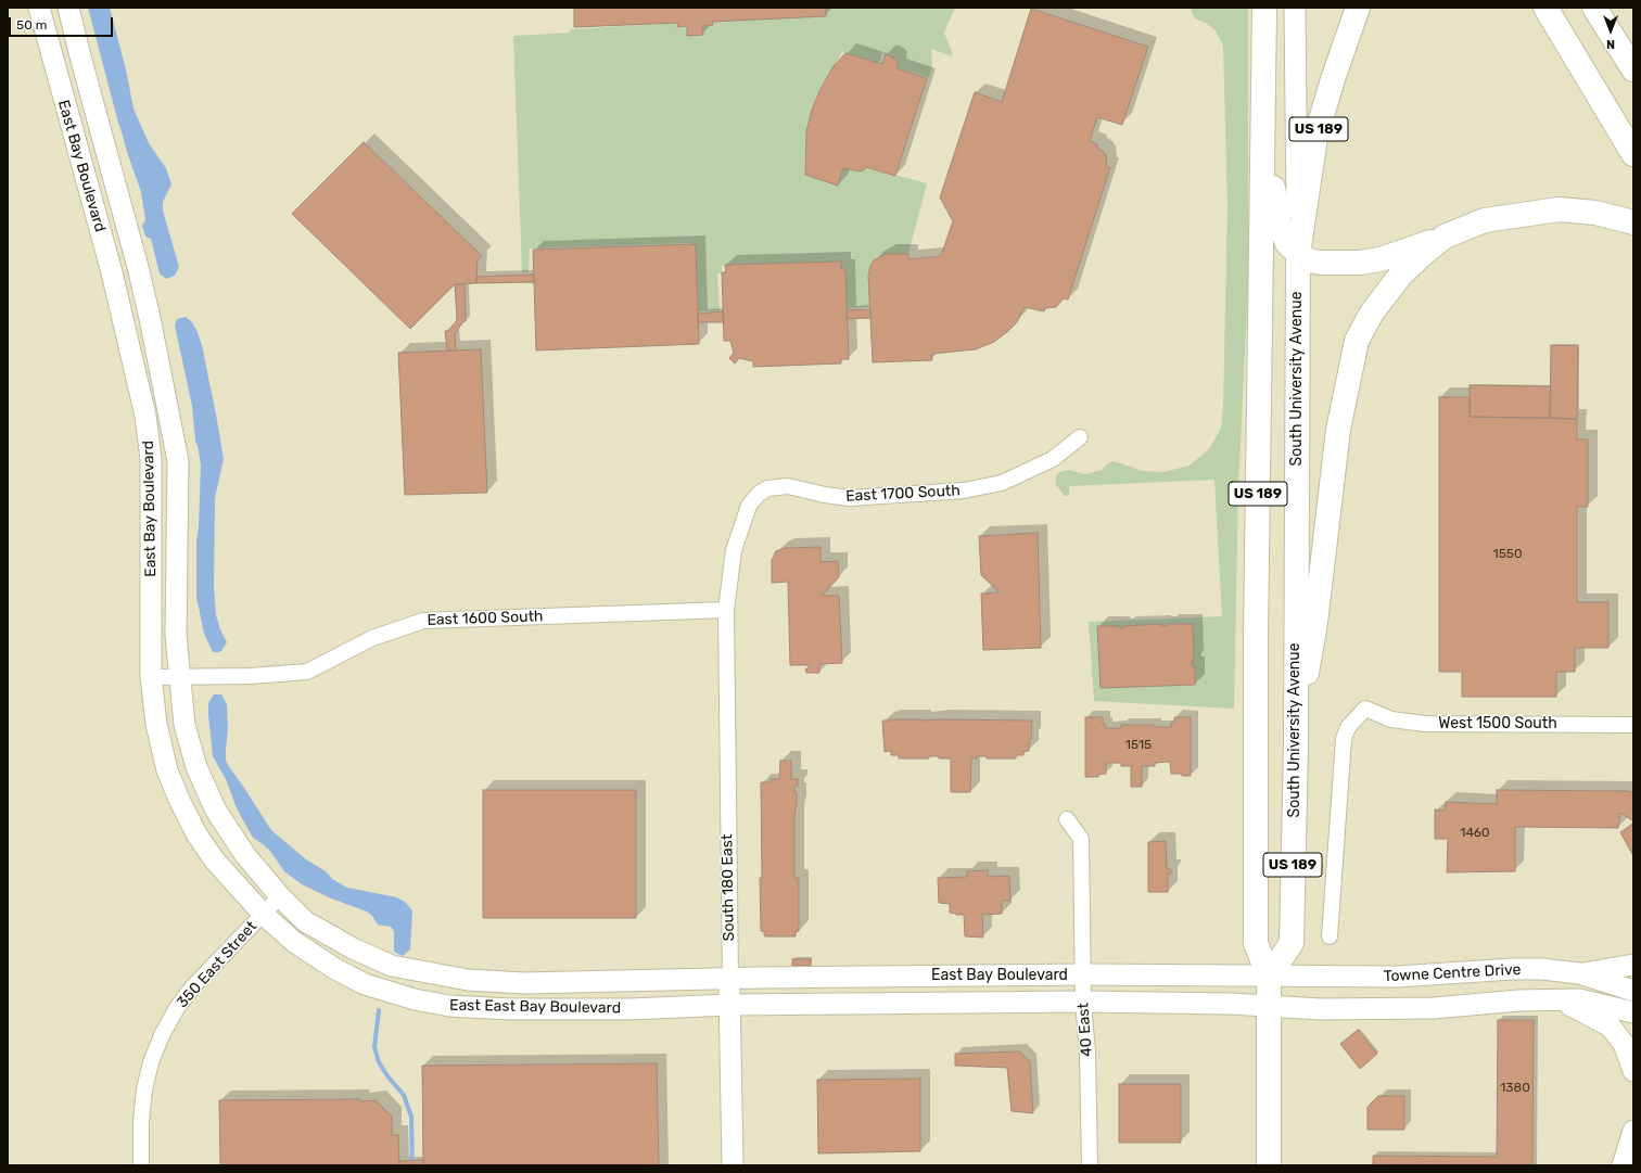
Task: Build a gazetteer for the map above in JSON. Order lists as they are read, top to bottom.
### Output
{
  "streets": {
    "highway": ["US 189", "South University Avenue"],
    "street": [
      "East Bay Boulevard",
      "East 1700 South",
      "East 1600 South",
      "West 1500 South",
      "South 180 East",
      "350 East Street",
      "Towne Centre Drive",
      "East East Bay Boulevard",
      "40 East"
    ]
  },
  "crossings": [
    ["US 189", "East Bay Boulevard"],
    ["US 189", "South University Avenue"],
    ["US 189", "Towne Centre Drive"],
    ["East Bay Boulevard", "South University Avenue"],
    ["East Bay Boulevard", "East 1600 South"],
    ["East Bay Boulevard", "South 180 East"],
    ["East Bay Boulevard", "350 East Street"],
    ["East Bay Boulevard", "Towne Centre Drive"],
    ["East Bay Boulevard", "East East Bay Boulevard"],
    ["East Bay Boulevard", "40 East"],
    ["South University Avenue", "Towne Centre Drive"],
    ["East 1700 South", "East 1600 South"],
    ["East 1700 South", "South 180 East"],
    ["East 1600 South", "South 180 East"],
    ["South 180 East", "East East Bay Boulevard"],
    ["350 East Street", "East East Bay Boulevard"]
  ],
  "house_numbers": [
    "1550",
    "1515",
    "1460",
    "1380"
  ],
  "scale_bar": "50 m",
  "north": "bottom"
}
